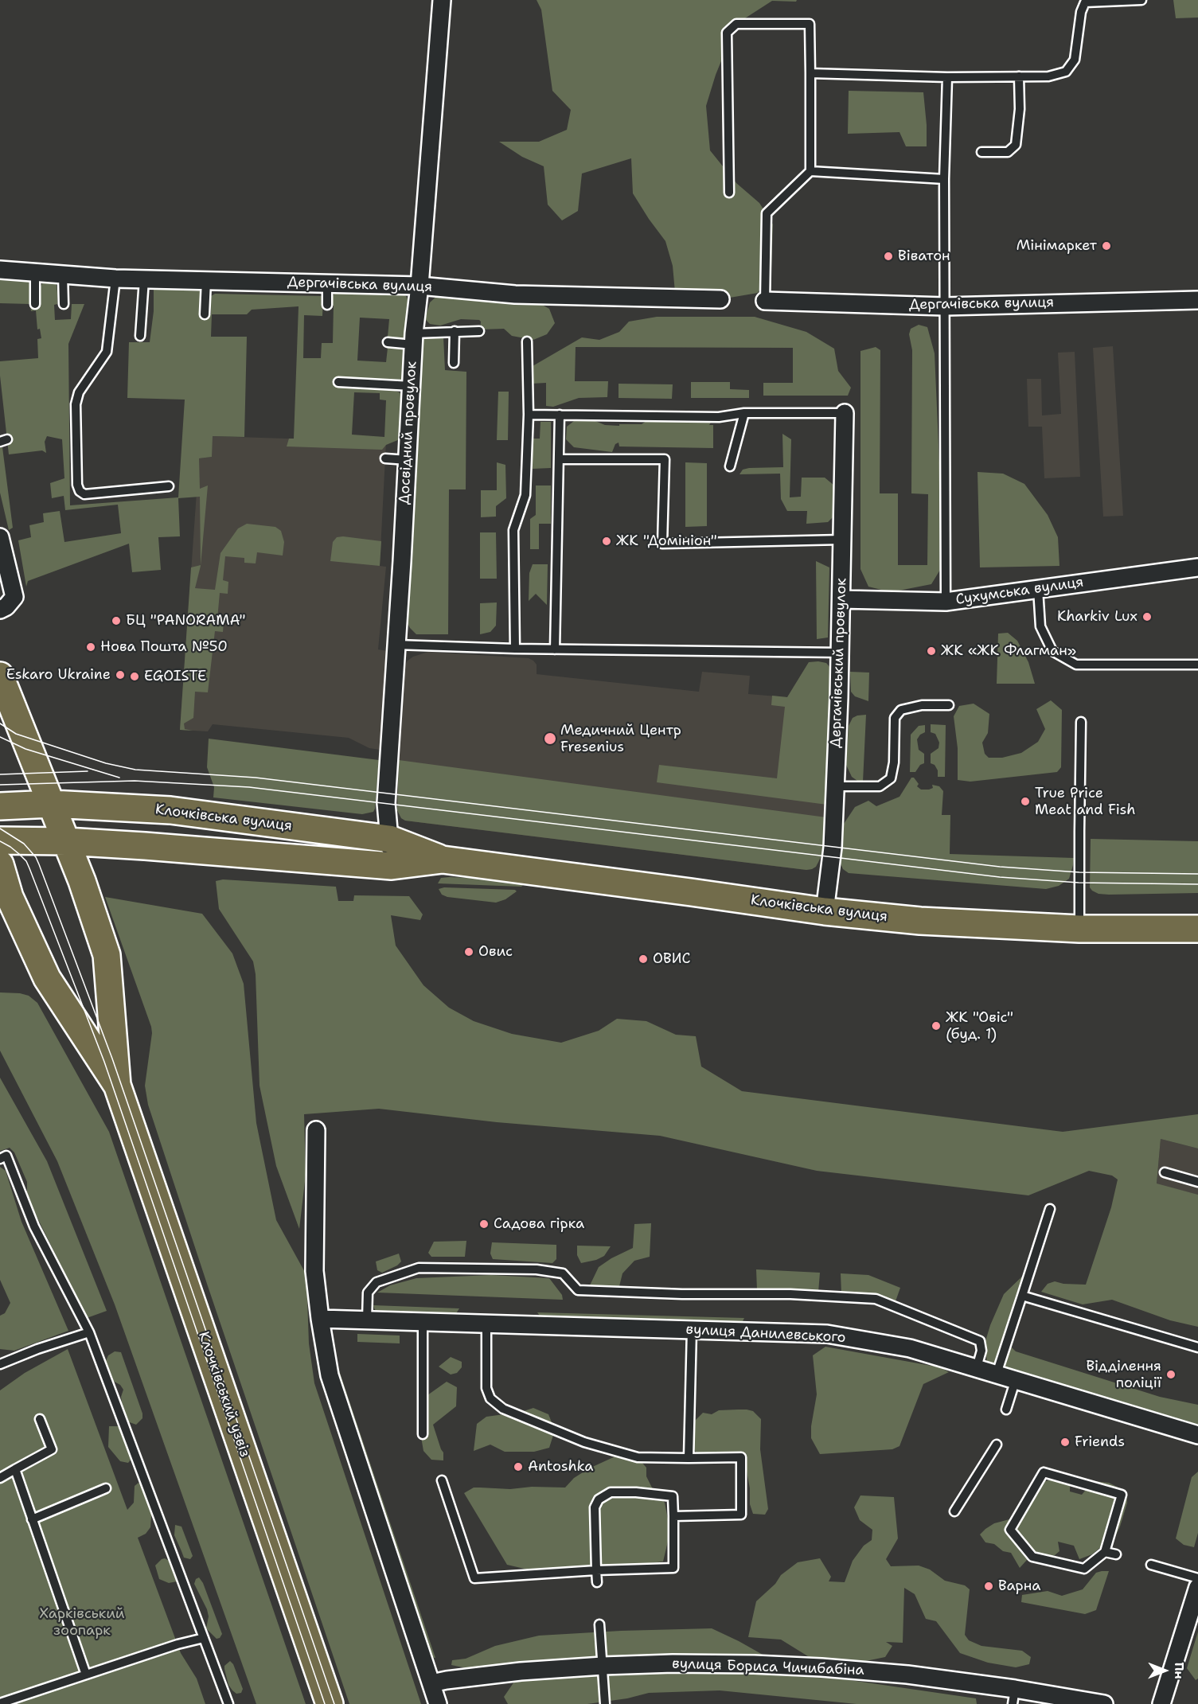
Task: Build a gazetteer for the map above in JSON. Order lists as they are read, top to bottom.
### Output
{
  "streets": {
    "main road": ["Клочківська вулиця", "Клочківський узвіз"],
    "street": [
      "Дергачівська вулиця",
      "Досвідний провулок",
      "Сухумська вулиця",
      "Дергачівський провулок",
      "вулиця Данилевського",
      "вулиця Бориса Чичибабіна"
    ]
  },
  "crossings": [
    ["Дергачівська вулиця", "Досвідний провулок"],
    ["Досвідний провулок", "Клочківська вулиця"],
    ["Сухумська вулиця", "Дергачівський провулок"],
    ["Дергачівський провулок", "Клочківська вулиця"],
    ["Клочківська вулиця", "Клочківський узвіз"]
  ],
  "parks": ["Харківський зоопарк"],
  "places": [
    "Мінімаркет",
    "Віватон",
    "ЖК \"Домініон\"",
    "Kharkiv Lux",
    "БЦ \"PANORAMA\"",
    "Нова Пошта №50",
    "ЖК «ЖК Флагман»",
    "Eskaro Ukraine",
    "EGOISTE",
    "Медичний Центр Fresenius",
    "True Price Meat and Fish",
    "Овис",
    "ОВИС",
    "ЖК \"Овіс\" (буд. 1)",
    "Садова гірка",
    "Відділення поліції",
    "Friends",
    "Antoshka",
    "Варна"
  ],
  "north": "right"
}
